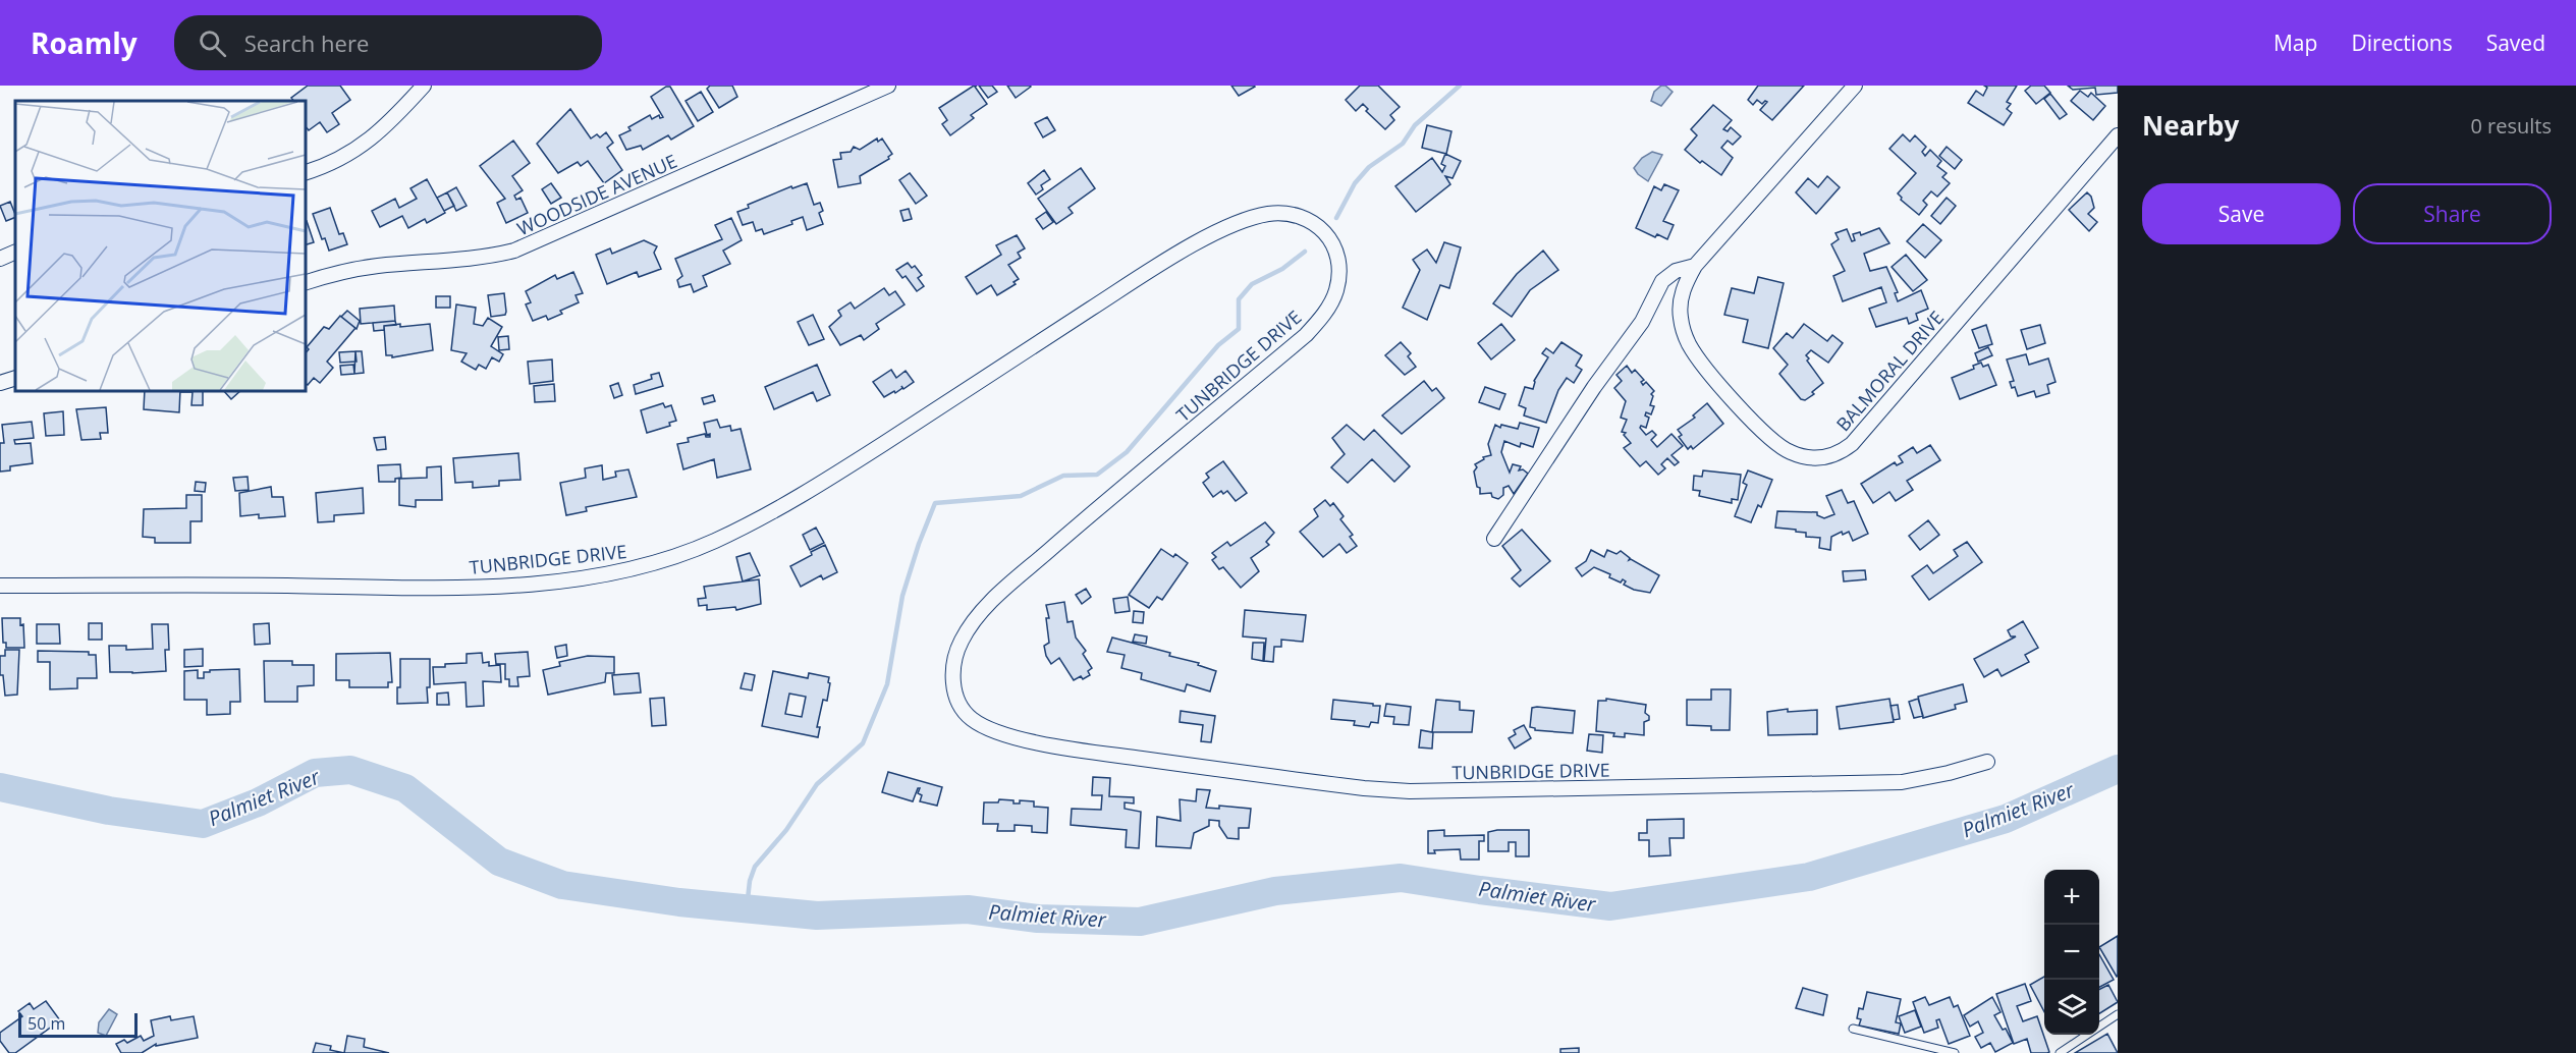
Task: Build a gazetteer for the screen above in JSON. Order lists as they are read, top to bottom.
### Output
{
  "streets": {
    "street": ["WOODSIDE AVENUE", "TUNBRIDGE DRIVE", "BALMORAL DRIVE"]
  },
  "water": ["Palmiet River"],
  "scale_bar": "50 m",
  "page": {
    "header": "Roamly",
    "search": "Search here",
    "nav": ["Map", "Directions", "Saved"],
    "heading": ["Nearby", "0 results"],
    "buttons": ["Save", "Share"],
    "map_buttons": ["+", "−"],
    "scale": "50 m"
  }
}
